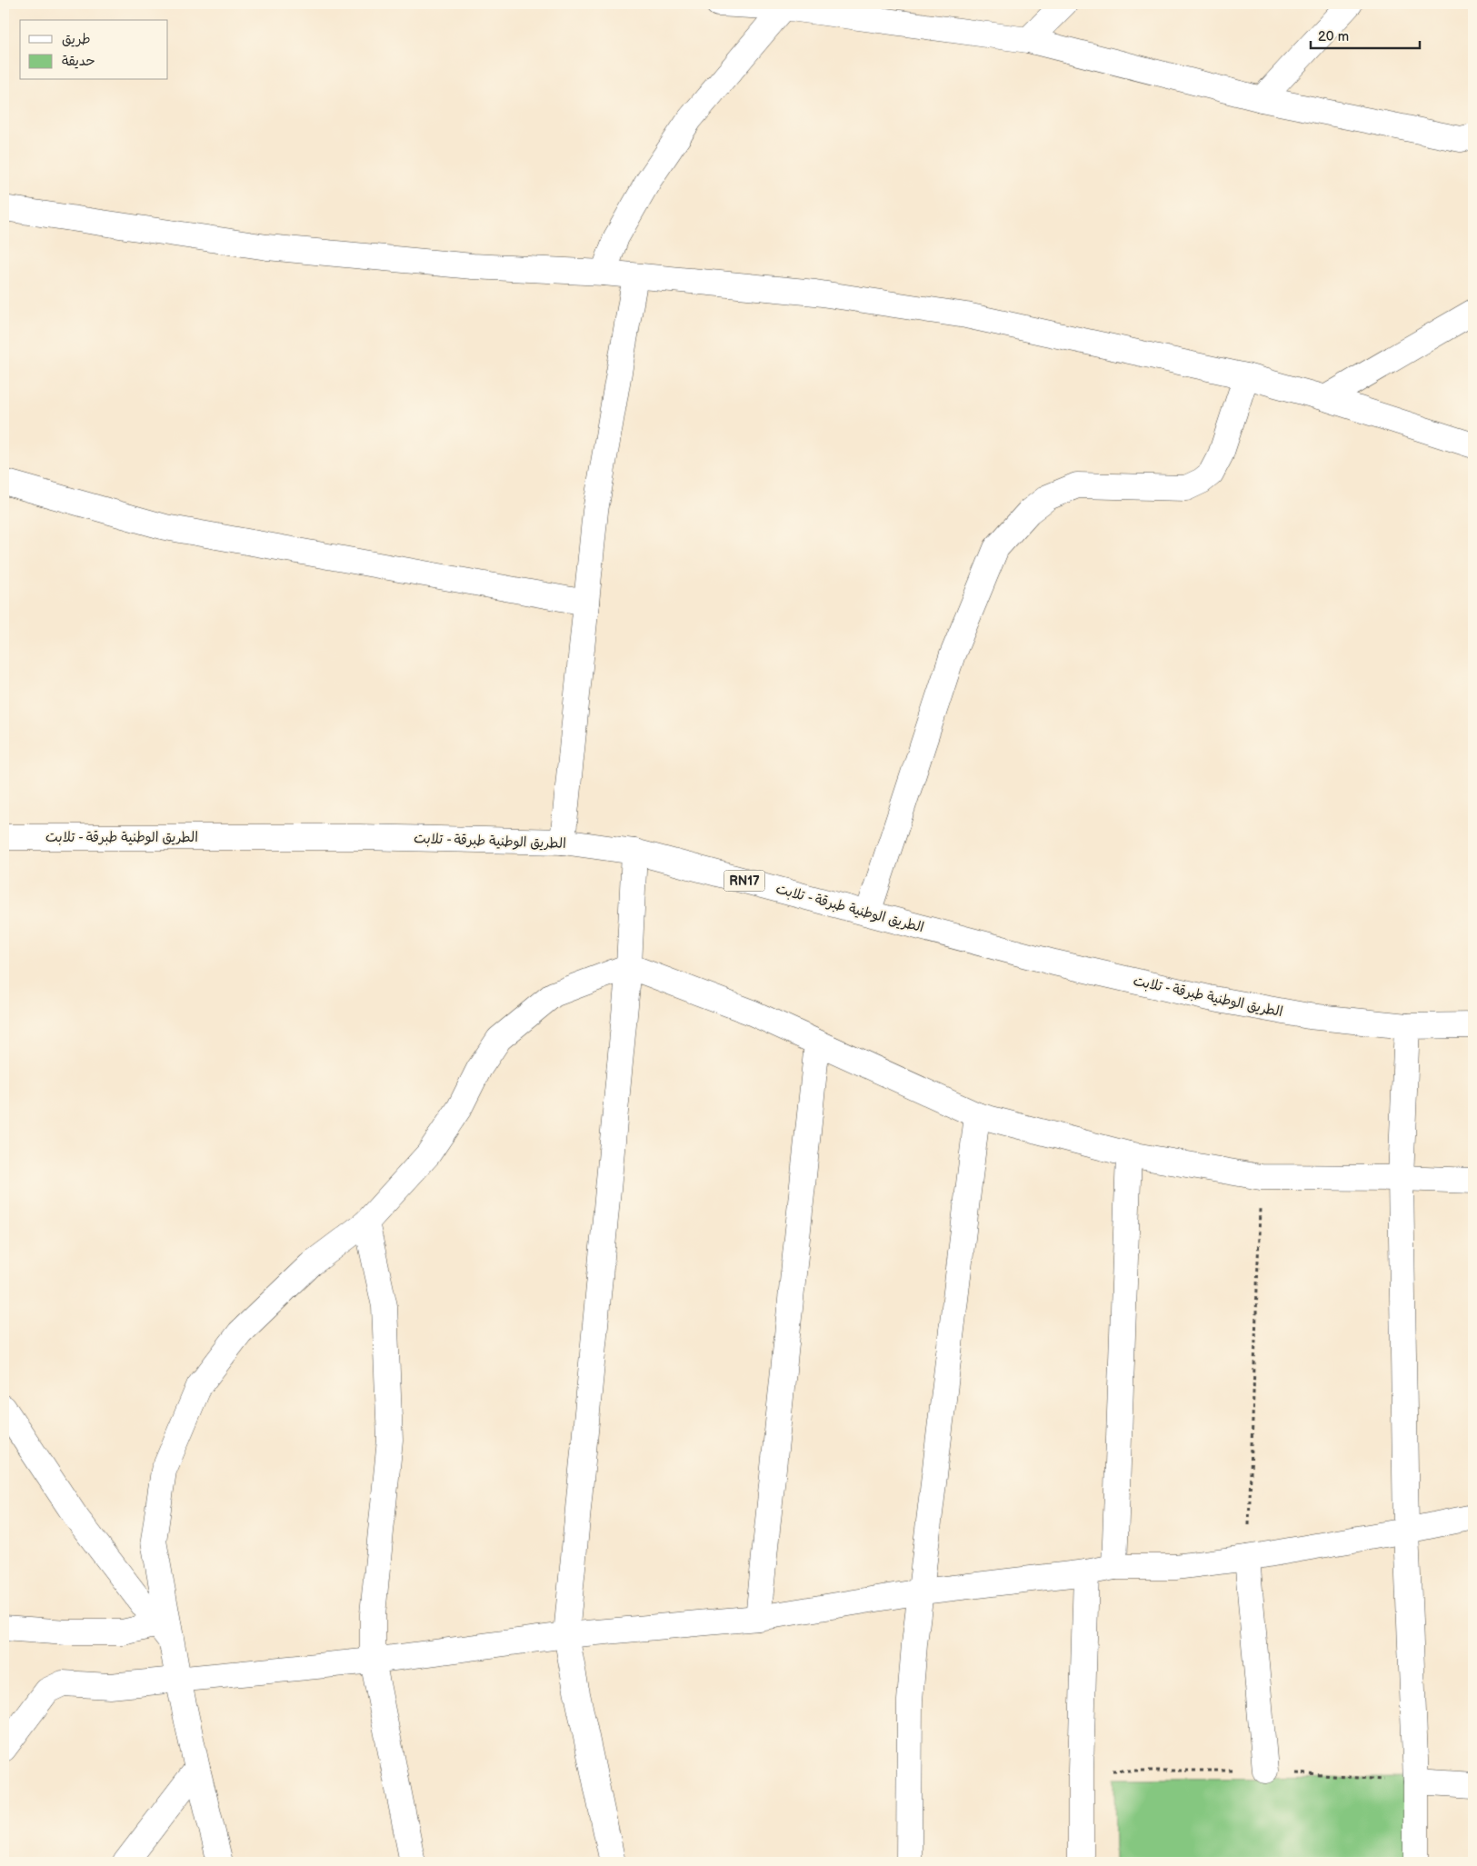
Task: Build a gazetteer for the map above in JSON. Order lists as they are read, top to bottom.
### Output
{
  "streets": {
    "street": ["الطريق الوطنية طبرقة - تلابت", "RN17"]
  },
  "legend": ["طريق", "حديقة"],
  "scale_bar": "20 m"
}
